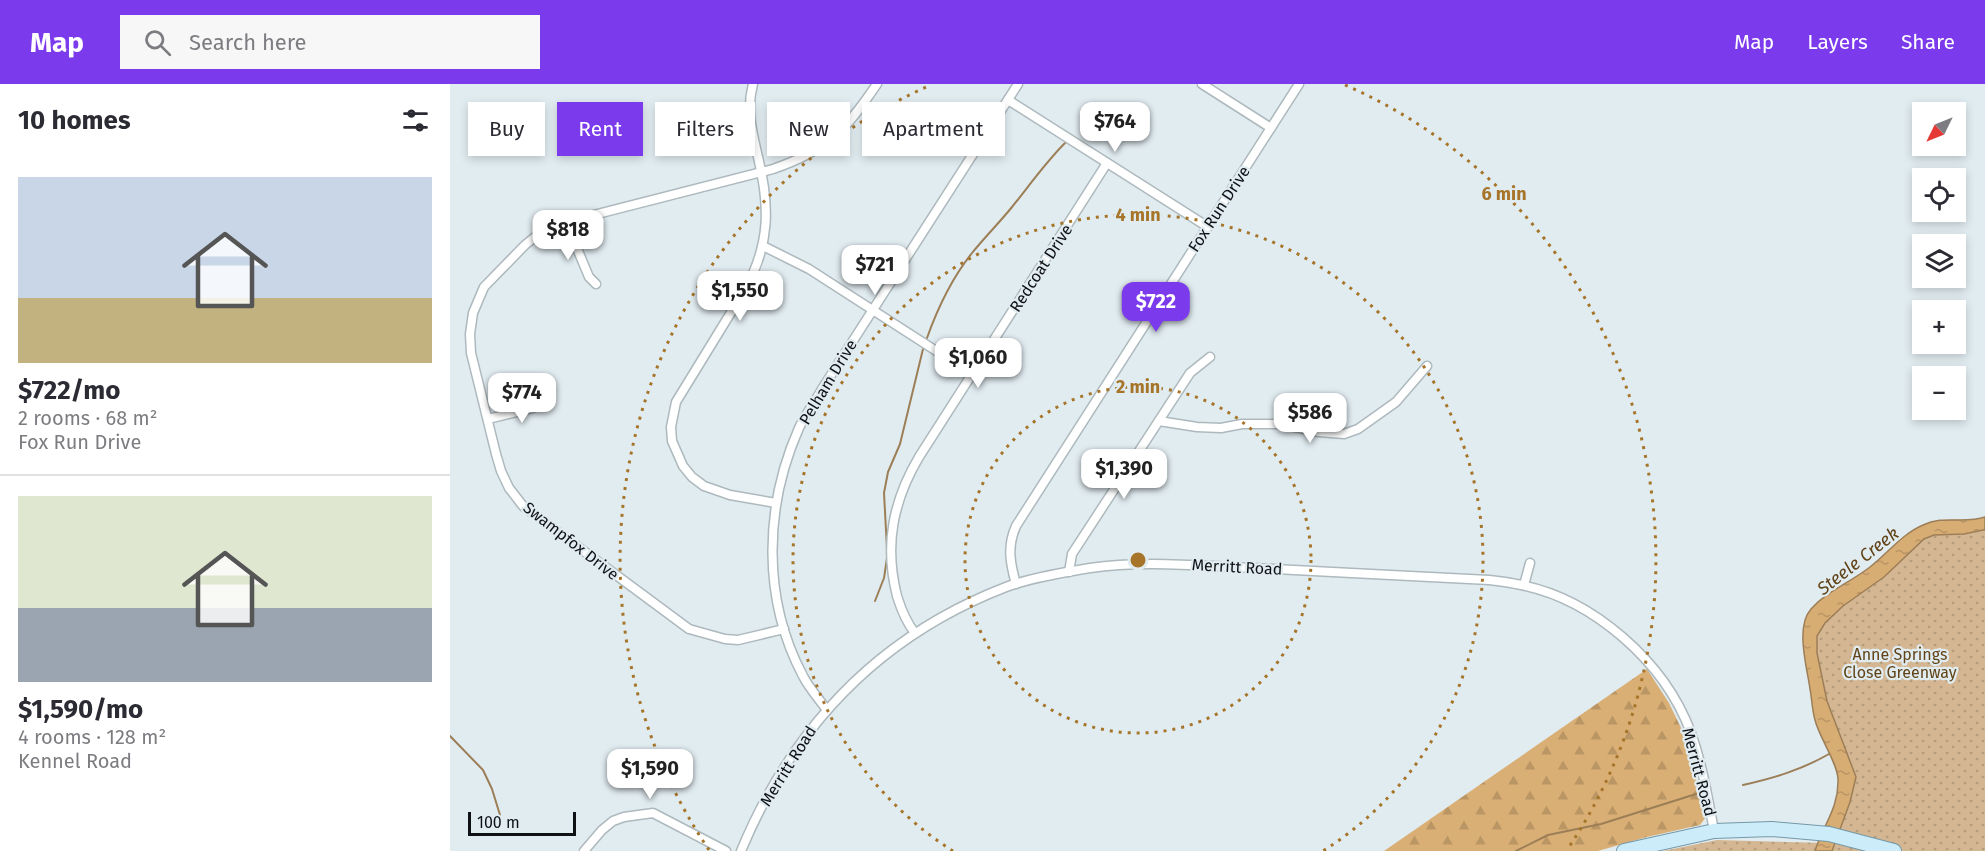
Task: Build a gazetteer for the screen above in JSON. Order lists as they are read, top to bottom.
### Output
{
  "streets": {
    "street": [
      "Fox Run Drive",
      "Redcoat Drive",
      "Pelham Drive",
      "Swampfox Drive",
      "Merritt Road"
    ]
  },
  "crossings": [
    ["Fox Run Drive", "Merritt Road"],
    ["Redcoat Drive", "Merritt Road"],
    ["Pelham Drive", "Swampfox Drive"],
    ["Pelham Drive", "Merritt Road"]
  ],
  "water": ["Steele Creek"],
  "parks": ["Anne Springs Close Greenway"],
  "scale_bar": "100 m",
  "north": "bottom left",
  "page": {
    "header": "Map",
    "search": "Search here",
    "nav": ["Map", "Layers", "Share"],
    "heading": "10 homes",
    "map_buttons": ["+", "−"],
    "price": [
      "$764",
      "$818",
      "$721",
      "$1,550",
      "$722",
      "$1,060",
      "$774",
      "$586",
      "$1,390",
      "$1,590"
    ],
    "chip": [
      "Buy",
      "Rent",
      "Filters",
      "New",
      "Apartment"
    ],
    "list": [
      {
        "name": "$722/mo",
        "note": "2 rooms · 68 m² · Fox Run Drive"
      },
      {
        "name": "$1,590/mo",
        "note": "4 rooms · 128 m² · Kennel Road"
      }
    ],
    "scale": "100 m"
  },
  "rings": ["6 min", "4 min", "2 min"]
}
